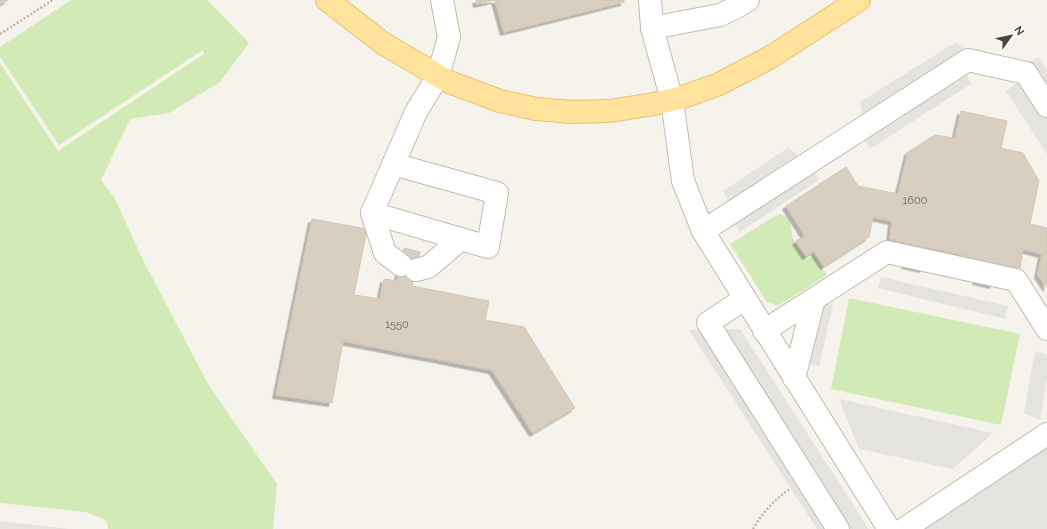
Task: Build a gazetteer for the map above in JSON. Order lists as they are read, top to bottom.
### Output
{
  "house_numbers": ["1600", "1550"],
  "north": "top right"
}
